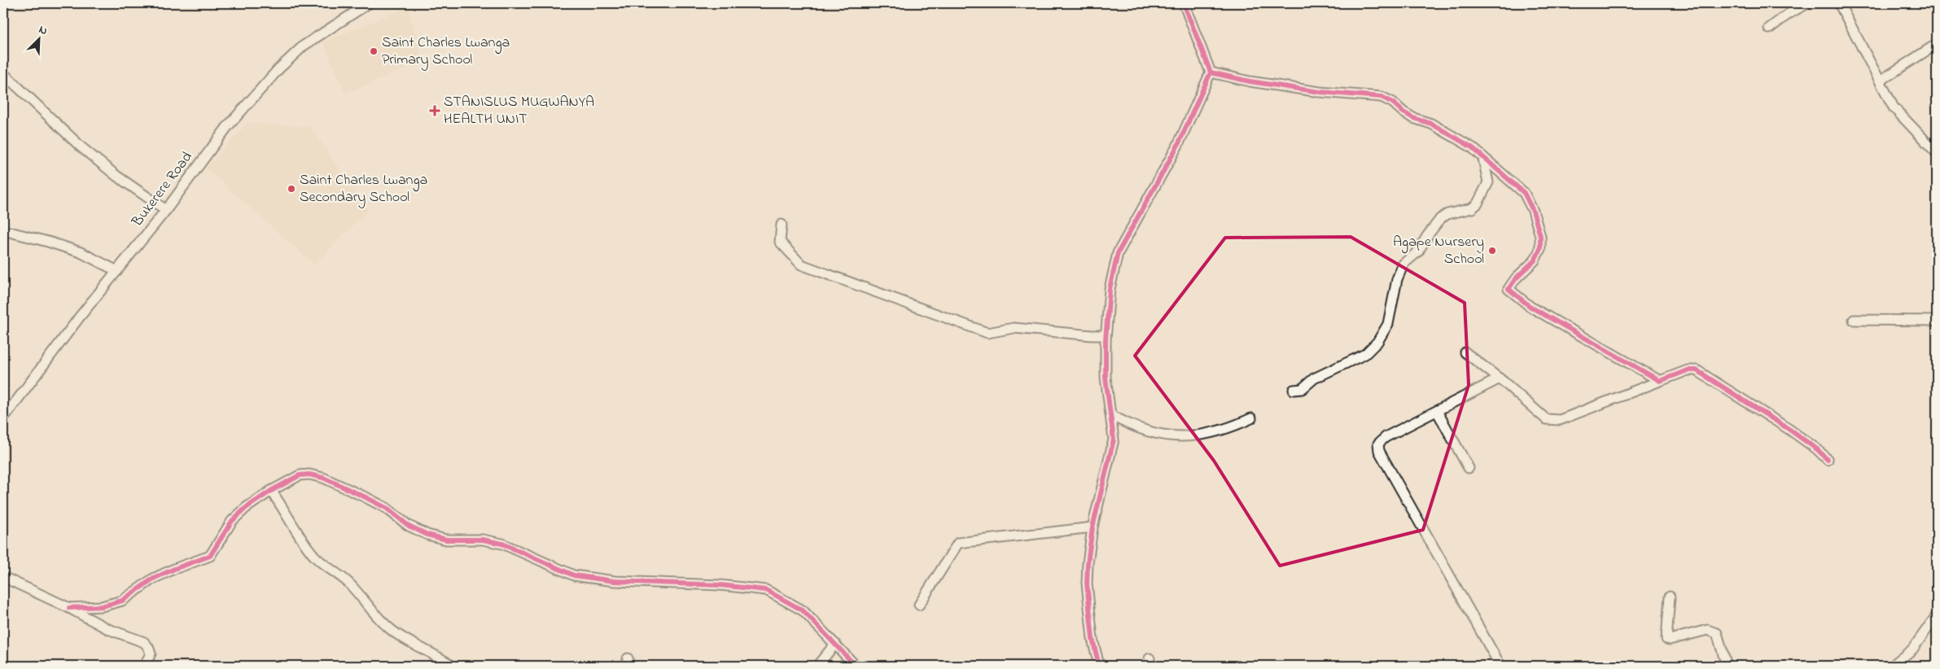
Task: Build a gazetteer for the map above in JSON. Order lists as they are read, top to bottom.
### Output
{
  "streets": {
    "street": ["Bukerere Road"]
  },
  "places": {
    "other": ["Saint Charles Lwanga Primary School", "Saint Charles Lwanga Secondary School", "Agape Nursery School"],
    "health": ["STANISLUS MUGWANYA HEALTH UNIT"]
  },
  "north": "top right"
}
